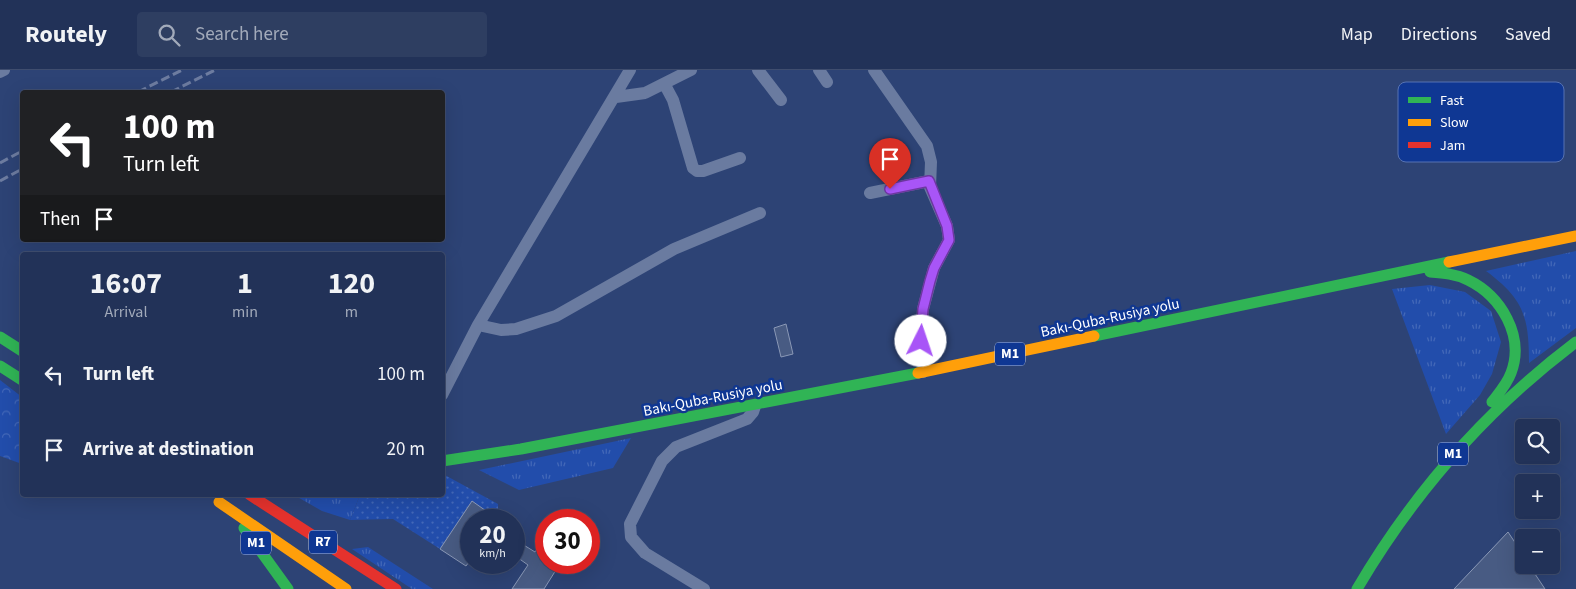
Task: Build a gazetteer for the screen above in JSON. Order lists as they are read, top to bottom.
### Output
{
  "streets": {
    "highway": ["Bakı-Quba-Rusiya yolu", "M1", "R7"]
  },
  "crossings": [
    ["M1", "R7"]
  ],
  "legend": ["Fast", "Slow", "Jam"],
  "page": {
    "header": "Routely",
    "search": "Search here",
    "nav": ["Map", "Directions", "Saved"],
    "turn": ["100 m", "Turn left"],
    "then": "Then",
    "eta": [
      "16:07",
      "Arrival",
      "1",
      "min",
      "120",
      "m"
    ],
    "list": [
      {
        "name": "Turn left",
        "value": "100 m"
      },
      {
        "name": "Arrive at destination",
        "value": "20 m"
      }
    ],
    "map_buttons": ["+", "−"],
    "speed": "20 km/h",
    "limit": "30"
  }
}
